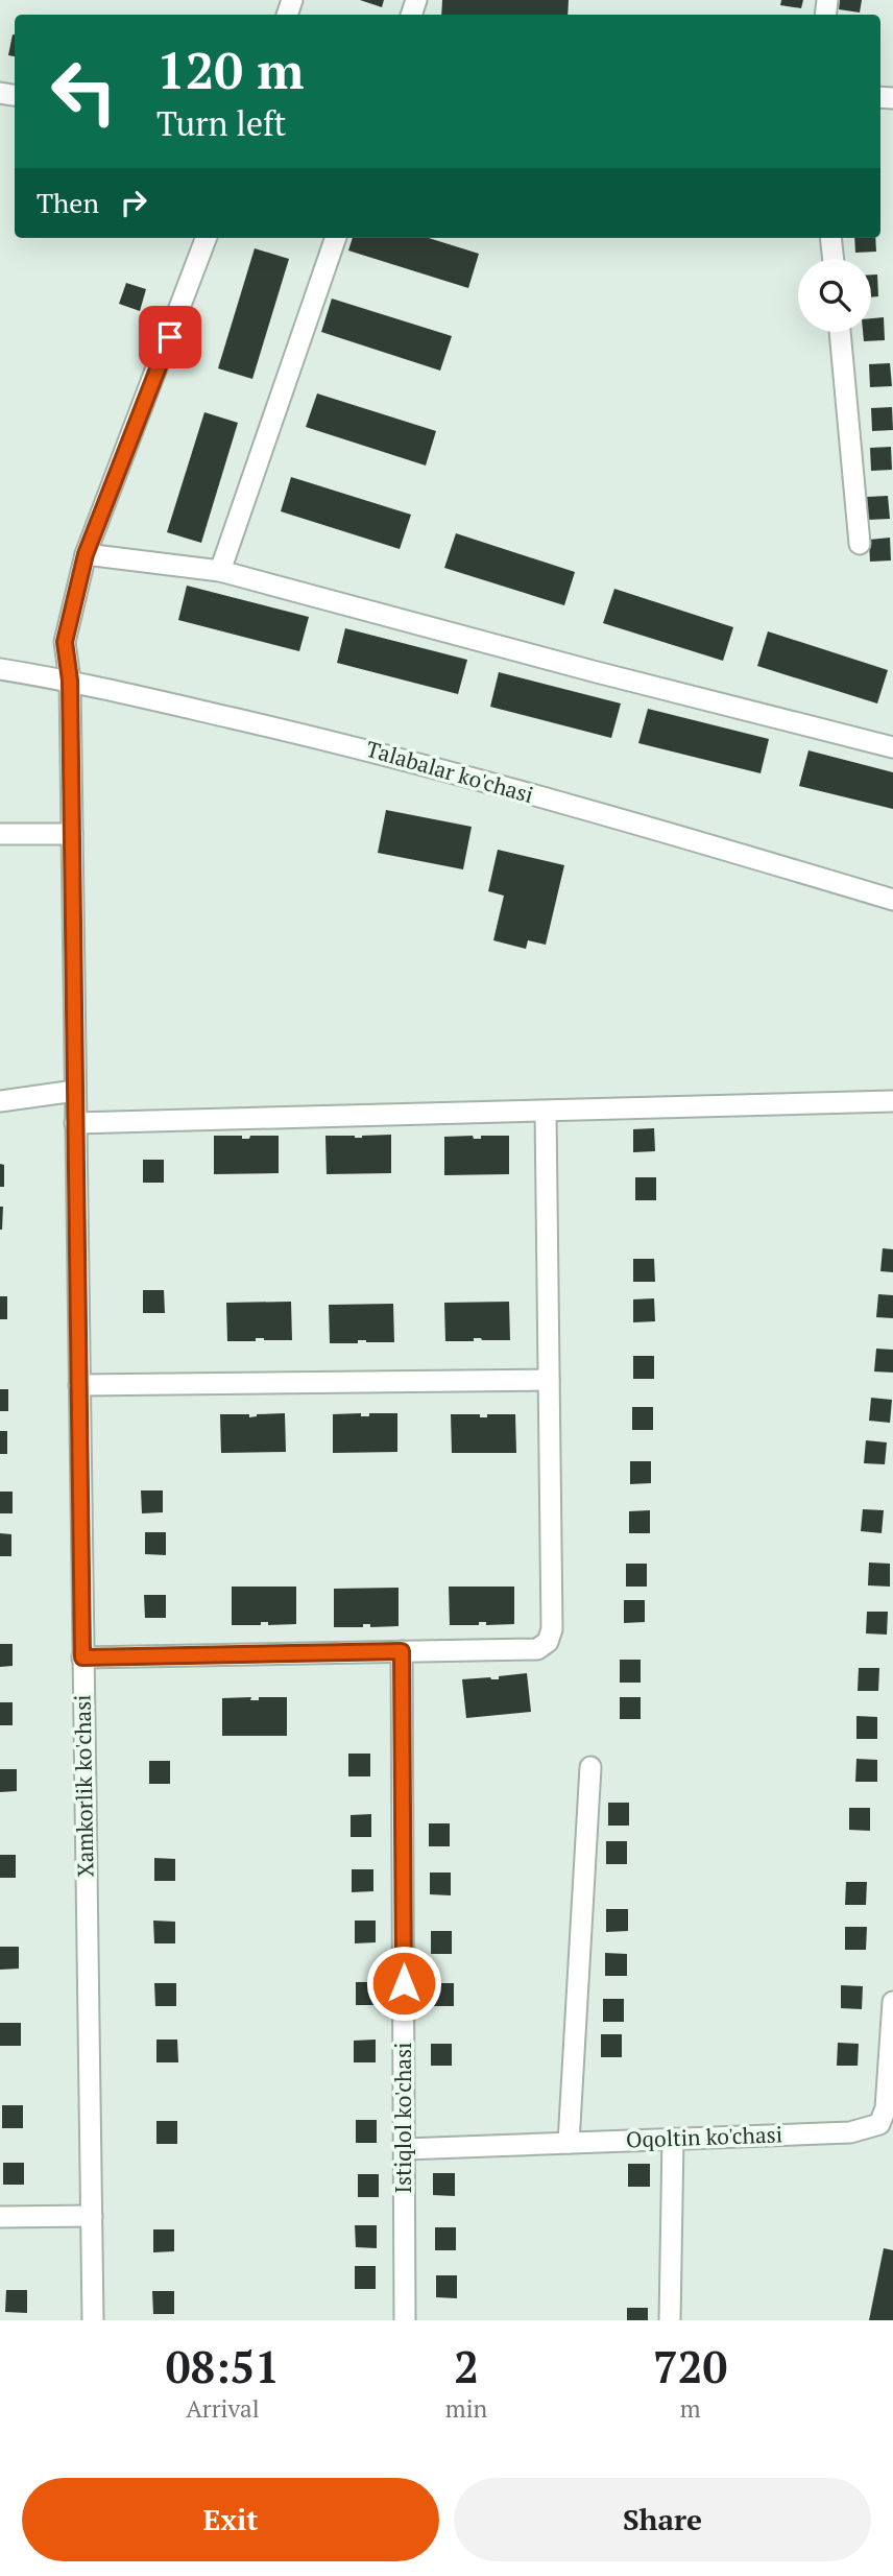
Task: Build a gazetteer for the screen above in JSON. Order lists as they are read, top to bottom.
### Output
{
  "streets": {
    "street": [
      "Talabalar ko'chasi",
      "Xamkorlik ko'chasi",
      "Istiqlol ko'chasi",
      "Oqoltin ko'chasi"
    ]
  },
  "crossings": [
    ["Talabalar ko'chasi", "Xamkorlik ko'chasi"],
    ["Istiqlol ko'chasi", "Oqoltin ko'chasi"]
  ],
  "page": {
    "turn": ["120 m", "Turn left"],
    "then": "Then",
    "eta": [
      "08:51",
      "Arrival",
      "2",
      "min",
      "720",
      "m"
    ],
    "buttons": ["Exit", "Share"]
  }
}
